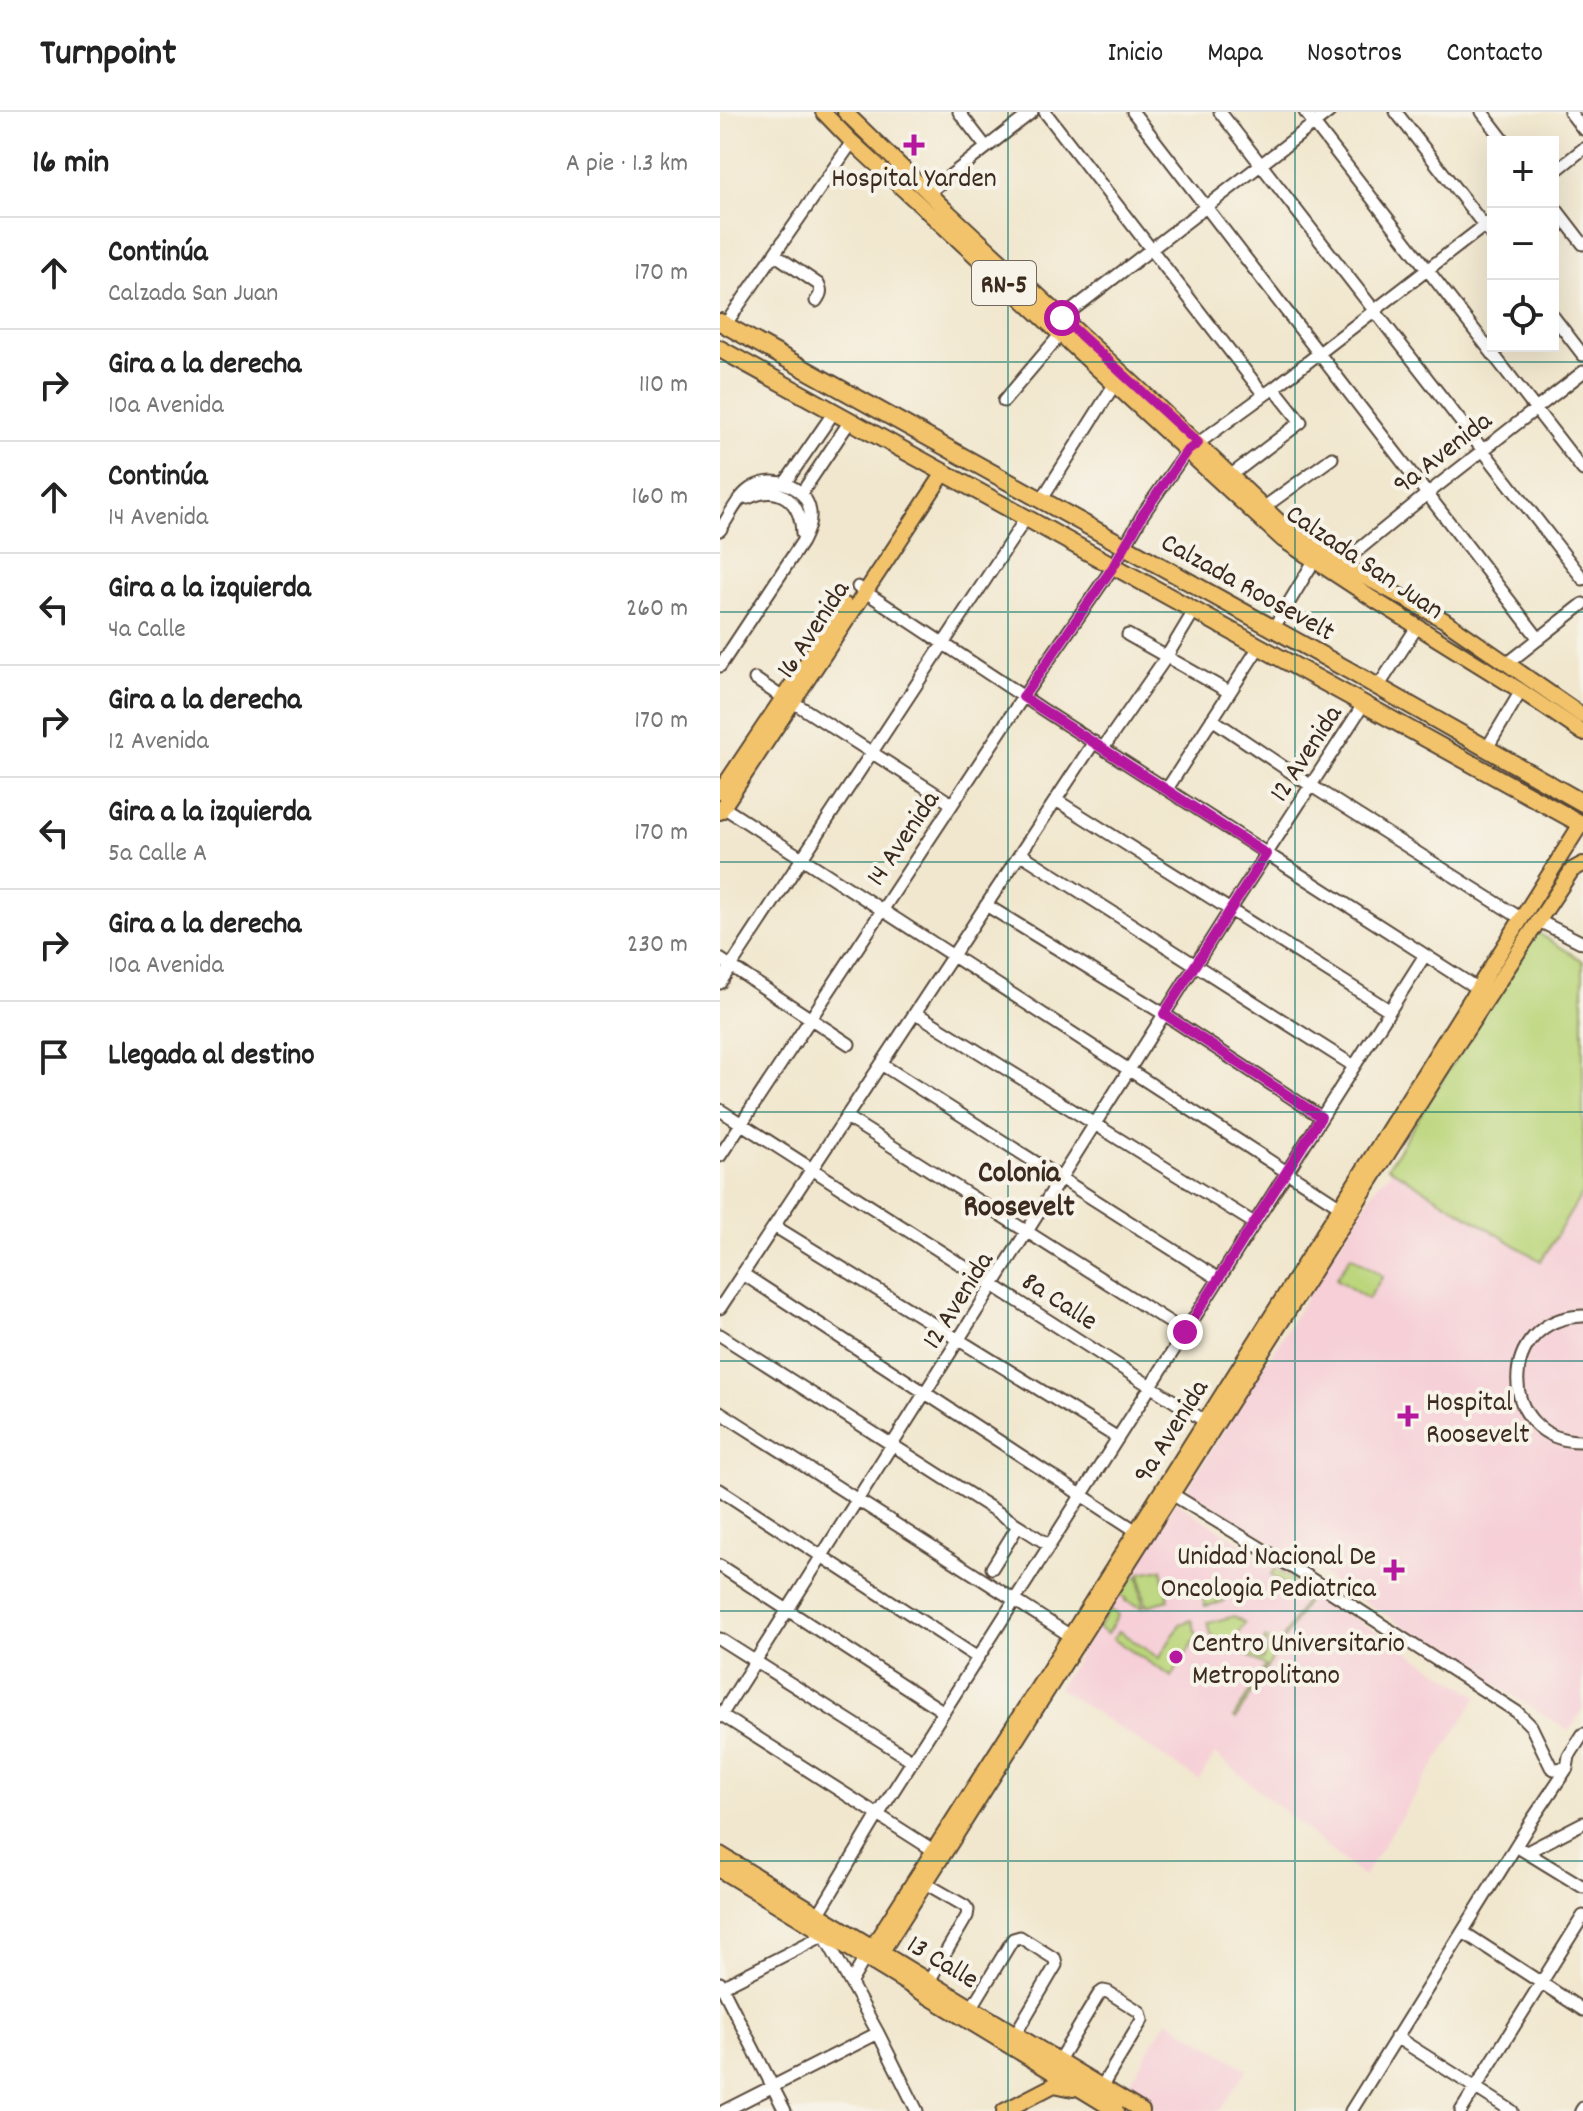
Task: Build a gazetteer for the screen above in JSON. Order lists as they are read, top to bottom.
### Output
{
  "streets": {
    "highway": ["Calzada Roosevelt"],
    "main road": [
      "RN-5",
      "9a Avenida",
      "Calzada San Juan",
      "16 Avenida",
      "13 Calle"
    ],
    "street": ["12 Avenida", "14 Avenida", "8a Calle"]
  },
  "crossings": [
    ["9a Avenida", "Calzada San Juan"],
    ["9a Avenida", "Calzada Roosevelt"],
    ["9a Avenida", "8a Calle"],
    ["9a Avenida", "13 Calle"],
    ["Calzada San Juan", "12 Avenida"],
    ["Calzada San Juan", "14 Avenida"],
    ["Calzada Roosevelt", "16 Avenida"],
    ["Calzada Roosevelt", "12 Avenida"],
    ["Calzada Roosevelt", "14 Avenida"],
    ["12 Avenida", "8a Calle"],
    ["14 Avenida", "8a Calle"]
  ],
  "districts": ["Colonia Roosevelt"],
  "places": {
    "health": ["Hospital Yarden", "Hospital Roosevelt", "Unidad Nacional De Oncologia Pediatrica"],
    "other": ["Centro Universitario Metropolitano"]
  },
  "page": {
    "header": "Turnpoint",
    "nav": [
      "Inicio",
      "Mapa",
      "Nosotros",
      "Contacto"
    ],
    "heading": ["16 min", "A pie · 1.3 km"],
    "map_buttons": ["+", "−"],
    "list": [
      ["Continúa", "Calzada San Juan", "170 m"],
      ["Gira a la derecha", "10a Avenida", "110 m"],
      ["Continúa", "14 Avenida", "160 m"],
      ["Gira a la izquierda", "4a Calle", "260 m"],
      ["Gira a la derecha", "12 Avenida", "170 m"],
      ["Gira a la izquierda", "5a Calle A", "170 m"],
      ["Gira a la derecha", "10a Avenida", "230 m"],
      "Llegada al destino"
    ]
  }
}
